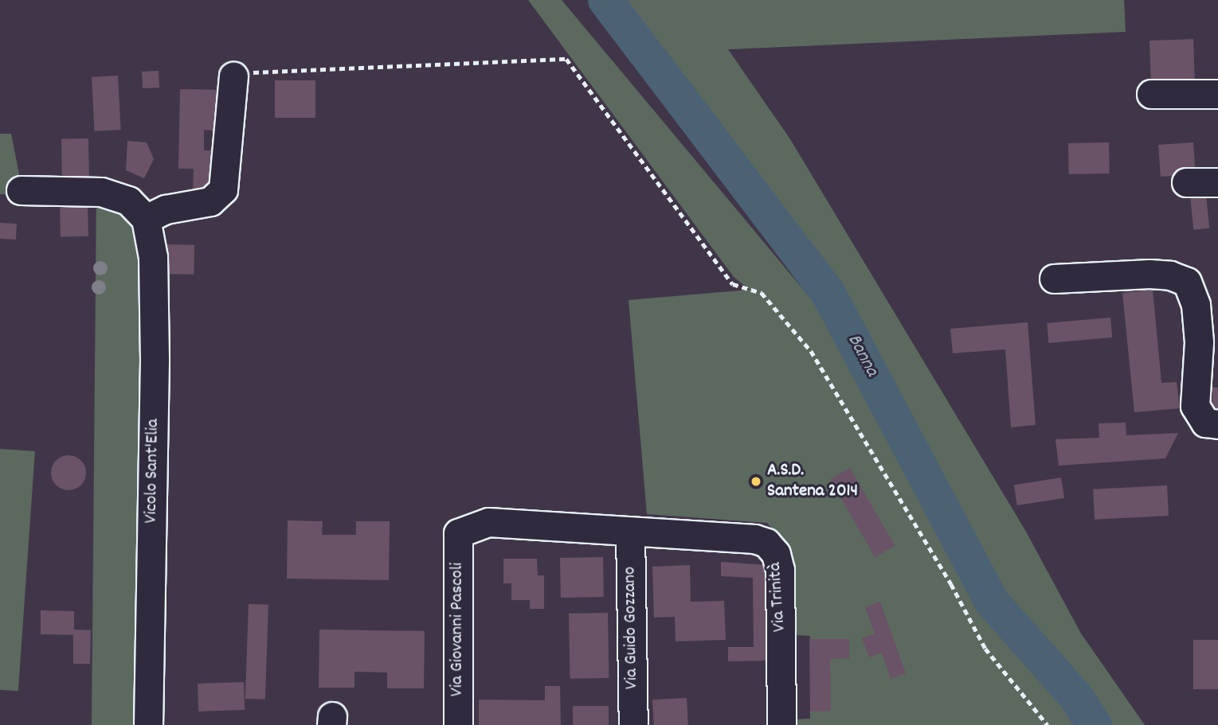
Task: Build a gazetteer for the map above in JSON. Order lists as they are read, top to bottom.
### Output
{
  "streets": {
    "street": [
      "Vicolo Sant'Elia",
      "Via Trinità",
      "Via Guido Gozzano",
      "Via Giovanni Pascoli"
    ]
  },
  "crossings": [
    ["Via Trinità", "Via Guido Gozzano"],
    ["Via Trinità", "Via Giovanni Pascoli"],
    ["Via Guido Gozzano", "Via Giovanni Pascoli"]
  ],
  "water": ["Banna"],
  "places": ["A.S.D. Santena 2014"]
}
